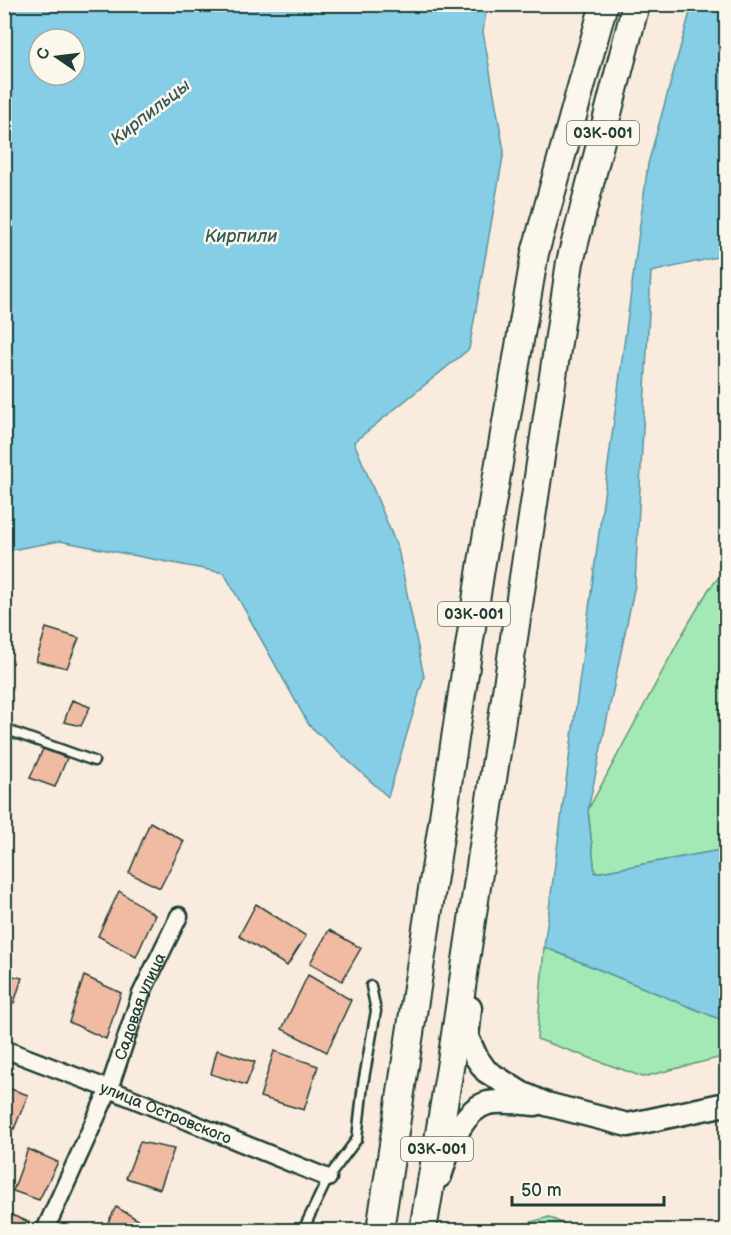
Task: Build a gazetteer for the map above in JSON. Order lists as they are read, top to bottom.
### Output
{
  "streets": {
    "main road": ["03К-001"],
    "street": ["Садовая улица", "улица Островского"]
  },
  "crossings": [
    ["Садовая улица", "улица Островского"]
  ],
  "water": ["Кирпильцы", "Кирпили"],
  "scale_bar": "50 m",
  "north": "left"
}
